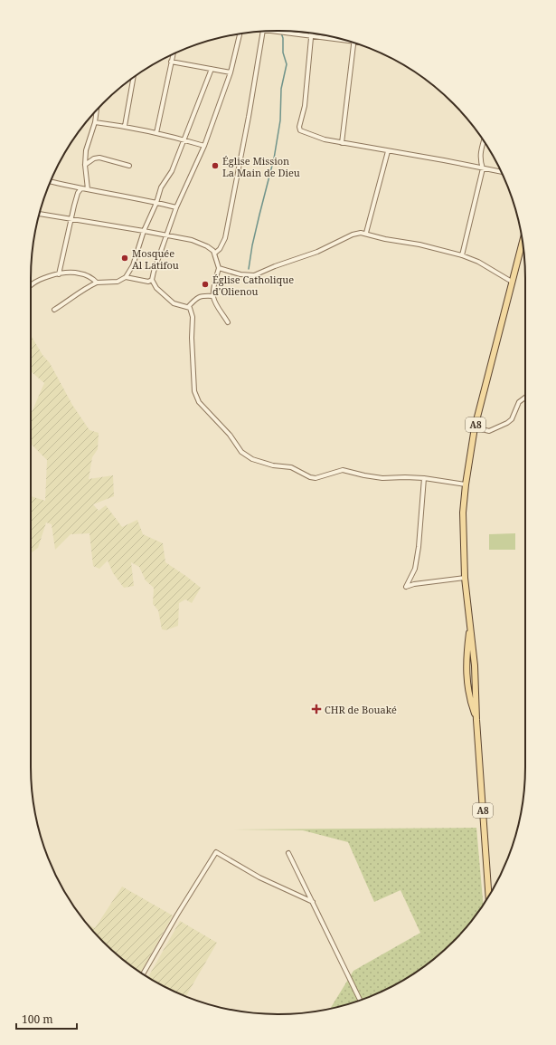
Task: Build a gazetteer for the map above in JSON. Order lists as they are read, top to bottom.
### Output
{
  "streets": {
    "main road": ["A8"]
  },
  "places": {
    "other": ["Église Mission La Main de Dieu", "Mosquée Al Latifou", "Église Catholique d'Olienou"],
    "health": ["CHR de Bouaké"]
  },
  "scale_bar": "100 m"
}
